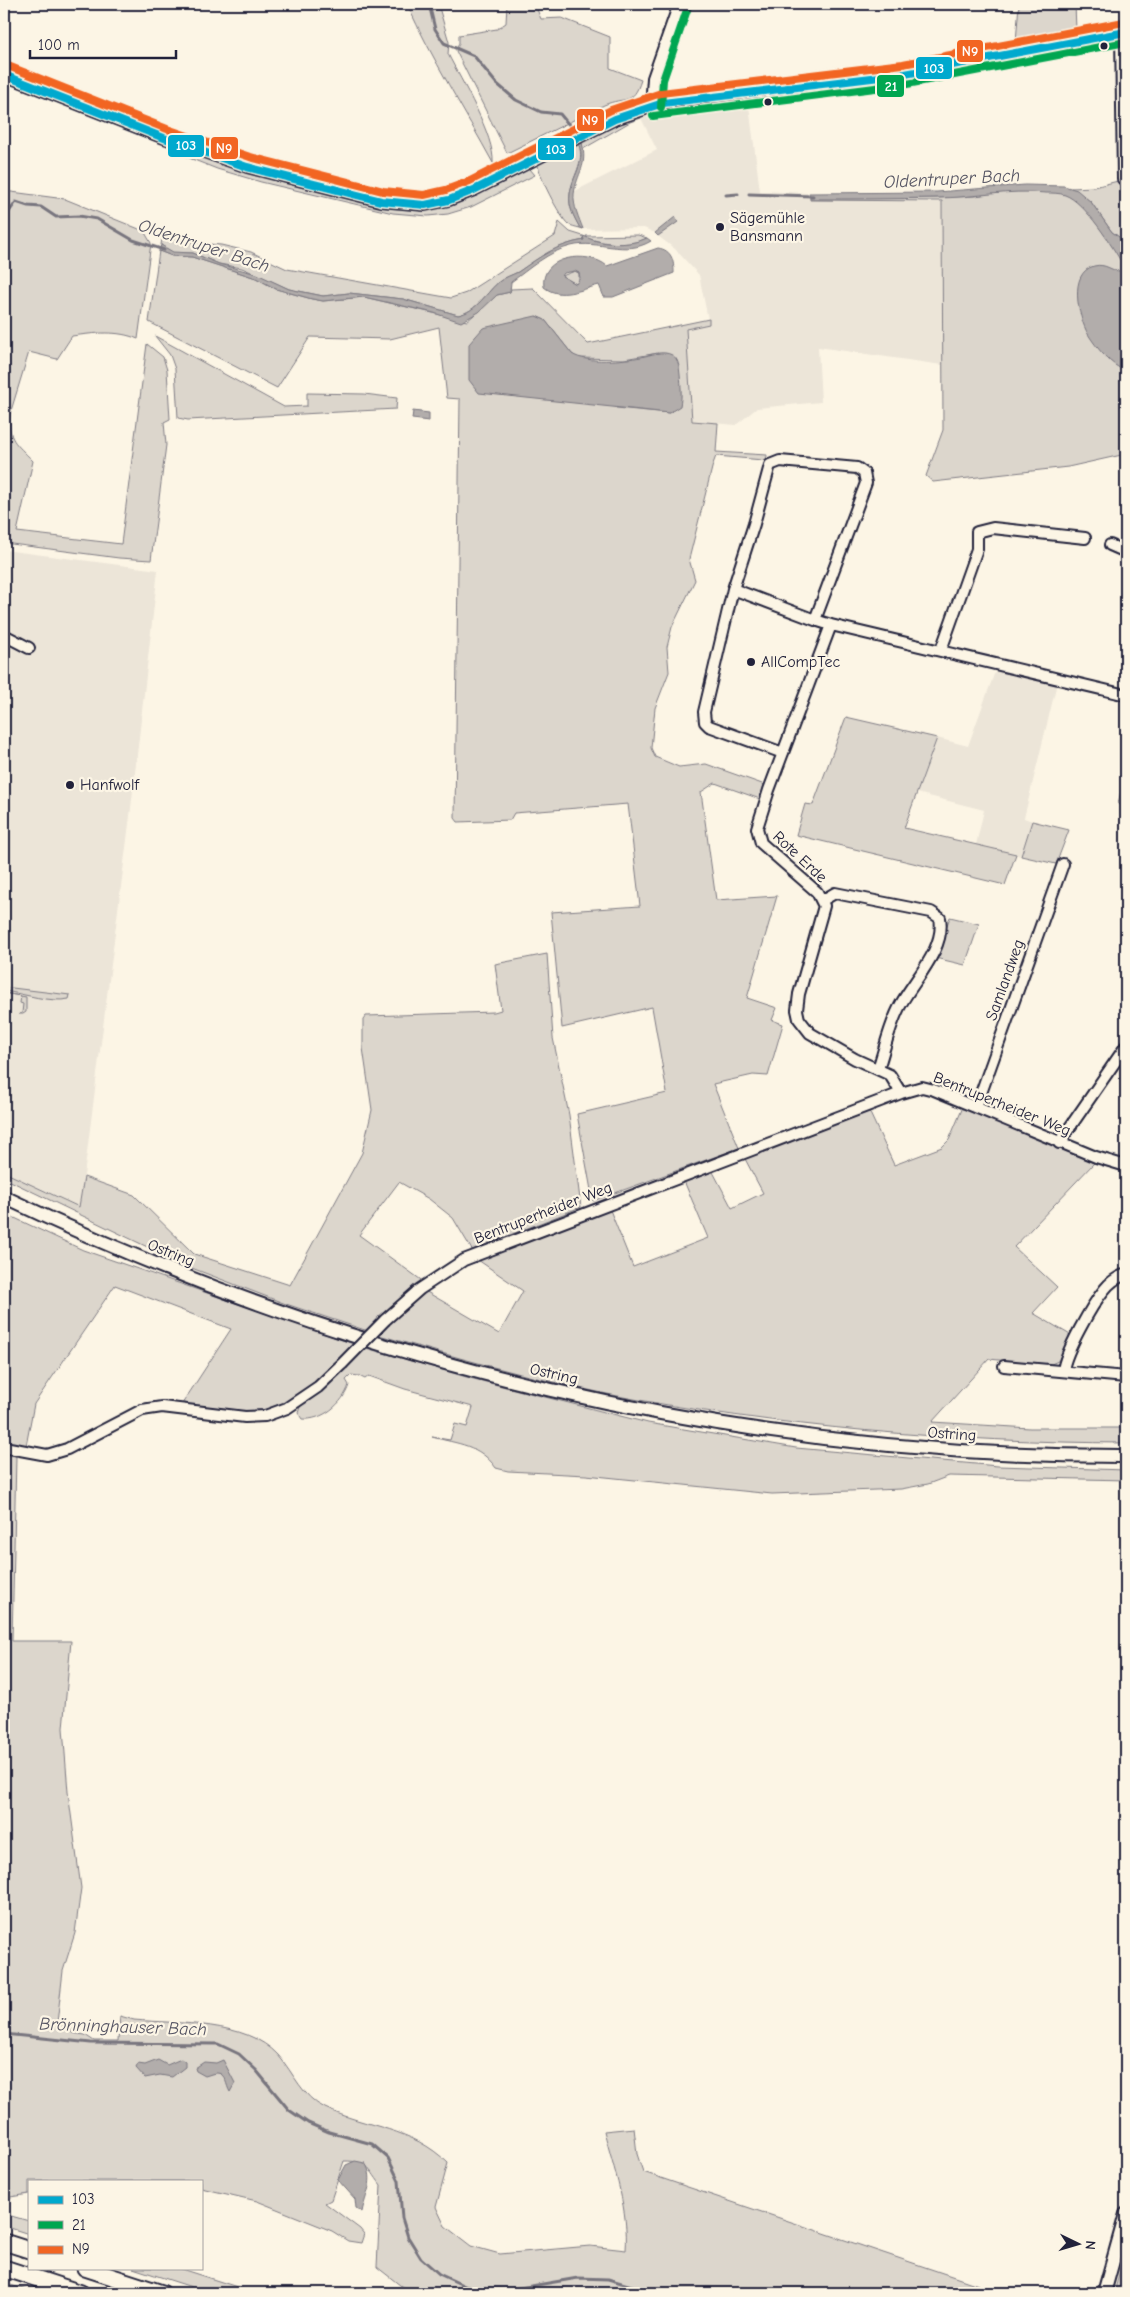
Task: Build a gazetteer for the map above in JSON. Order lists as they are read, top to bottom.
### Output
{
  "streets": {
    "main road": ["Ostring"],
    "street": ["Rote Erde", "Samlandweg", "Bentruperheider Weg"]
  },
  "crossings": [
    ["Rote Erde", "Bentruperheider Weg"],
    ["Samlandweg", "Bentruperheider Weg"]
  ],
  "water": ["Oldentruper Bach", "Brönninghauser Bach"],
  "places": ["Sägemühle Bansmann", "AllCompTec", "Hanfwolf"],
  "lines": ["transit line 21", "transit line N9", "transit line 103"],
  "legend": ["103", "21", "N9"],
  "scale_bar": "100 m",
  "north": "right"
}
